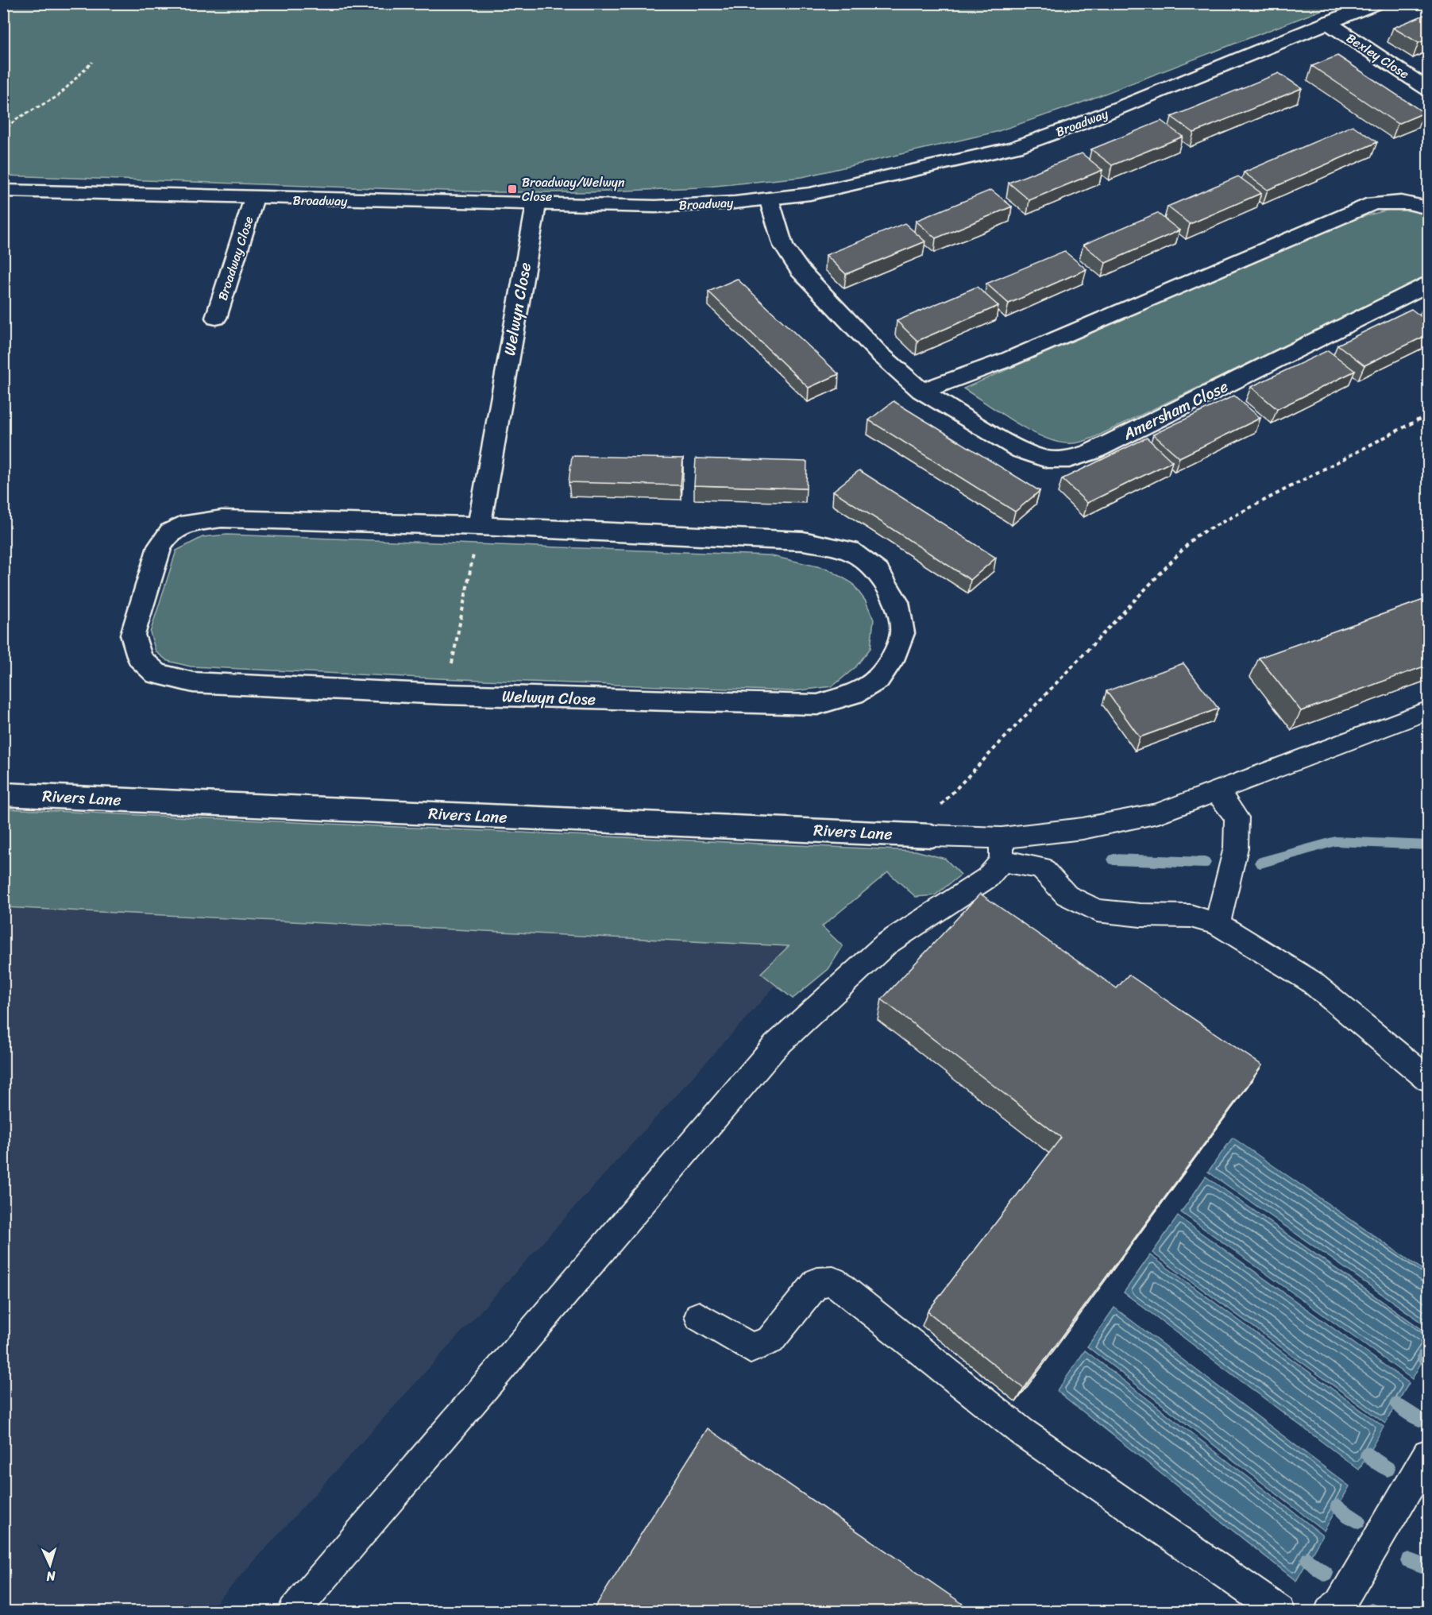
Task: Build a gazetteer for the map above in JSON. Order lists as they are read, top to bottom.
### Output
{
  "streets": {
    "street": [
      "Bexley Close",
      "Broadway",
      "Broadway Close",
      "Welwyn Close",
      "Amersham Close",
      "Rivers Lane"
    ]
  },
  "crossings": [
    ["Bexley Close", "Broadway"],
    ["Broadway", "Broadway Close"],
    ["Broadway", "Welwyn Close"],
    ["Broadway", "Amersham Close"]
  ],
  "places": {
    "transit": ["Broadway/Welwyn Close"]
  },
  "north": "bottom"
}
